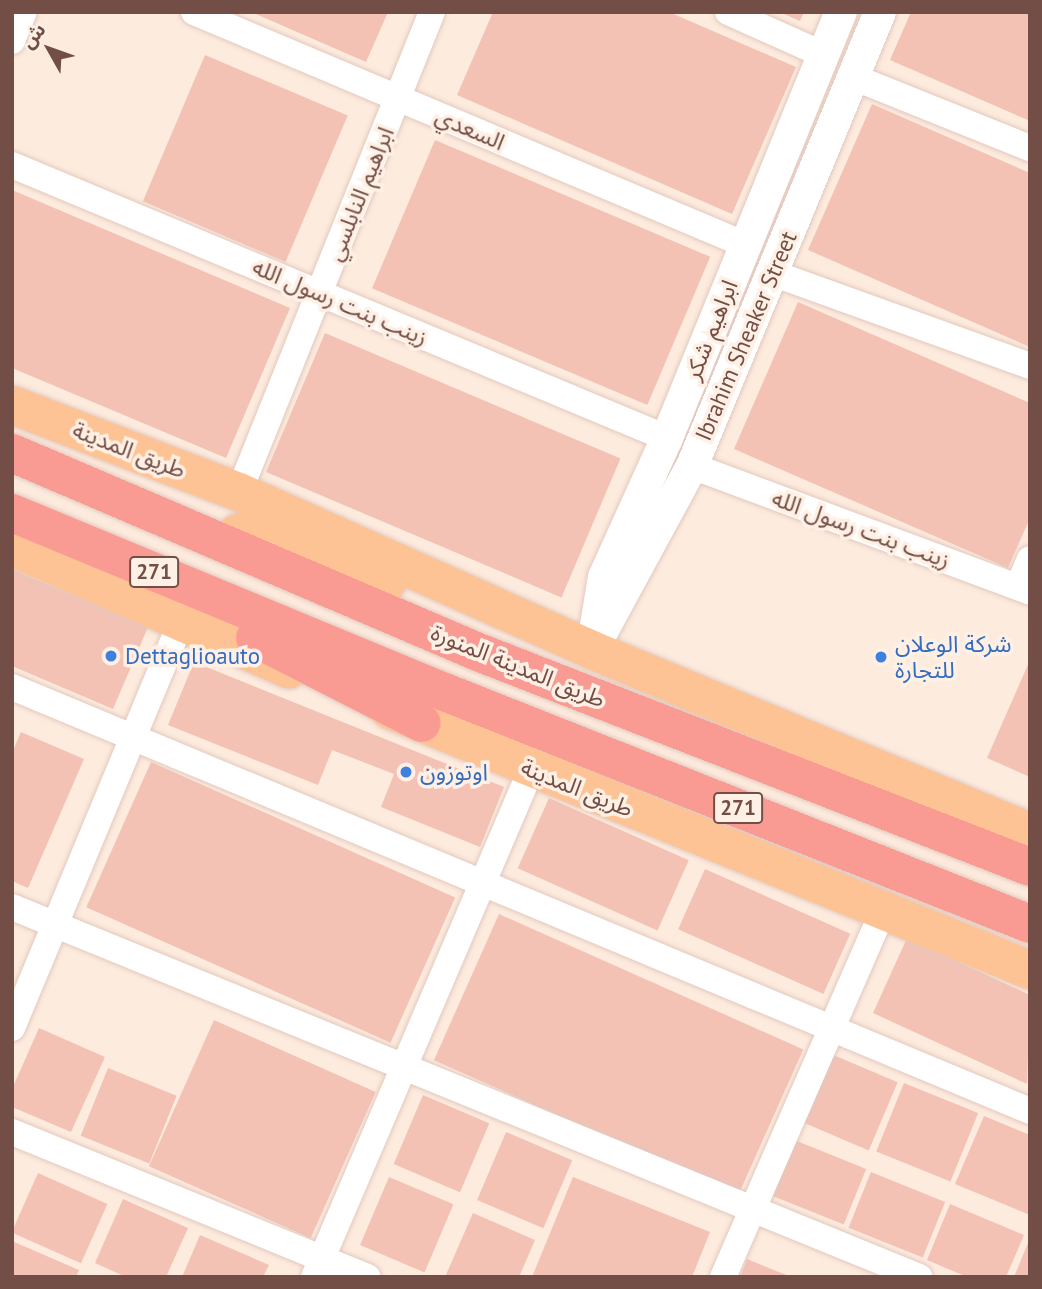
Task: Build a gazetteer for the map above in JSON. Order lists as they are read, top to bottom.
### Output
{
  "streets": {
    "highway": ["271", "طريق المدينة المنورة"],
    "main road": ["طريق المدينة"],
    "street": [
      "السعدي",
      "ابراهيم النابلسي",
      "زينب بنت رسول الله",
      "ابراهيم شكر",
      "Ibrahim Sheaker Street"
    ]
  },
  "crossings": [
    ["السعدي", "ابراهيم النابلسي"],
    ["السعدي", "ابراهيم شكر"],
    ["ابراهيم النابلسي", "زينب بنت رسول الله"],
    ["ابراهيم النابلسي", "طريق المدينة"],
    ["زينب بنت رسول الله", "ابراهيم شكر"],
    ["زينب بنت رسول الله", "Ibrahim Sheaker Street"],
    ["ابراهيم شكر", "Ibrahim Sheaker Street"],
    ["ابراهيم شكر", "طريق المدينة"],
    ["Ibrahim Sheaker Street", "طريق المدينة"],
    ["طريق المدينة", "طريق المدينة المنورة"]
  ],
  "places": ["Dettaglioauto", "شركة الوعلان للتجارة", "اوتوزون"],
  "north": "top left"
}
